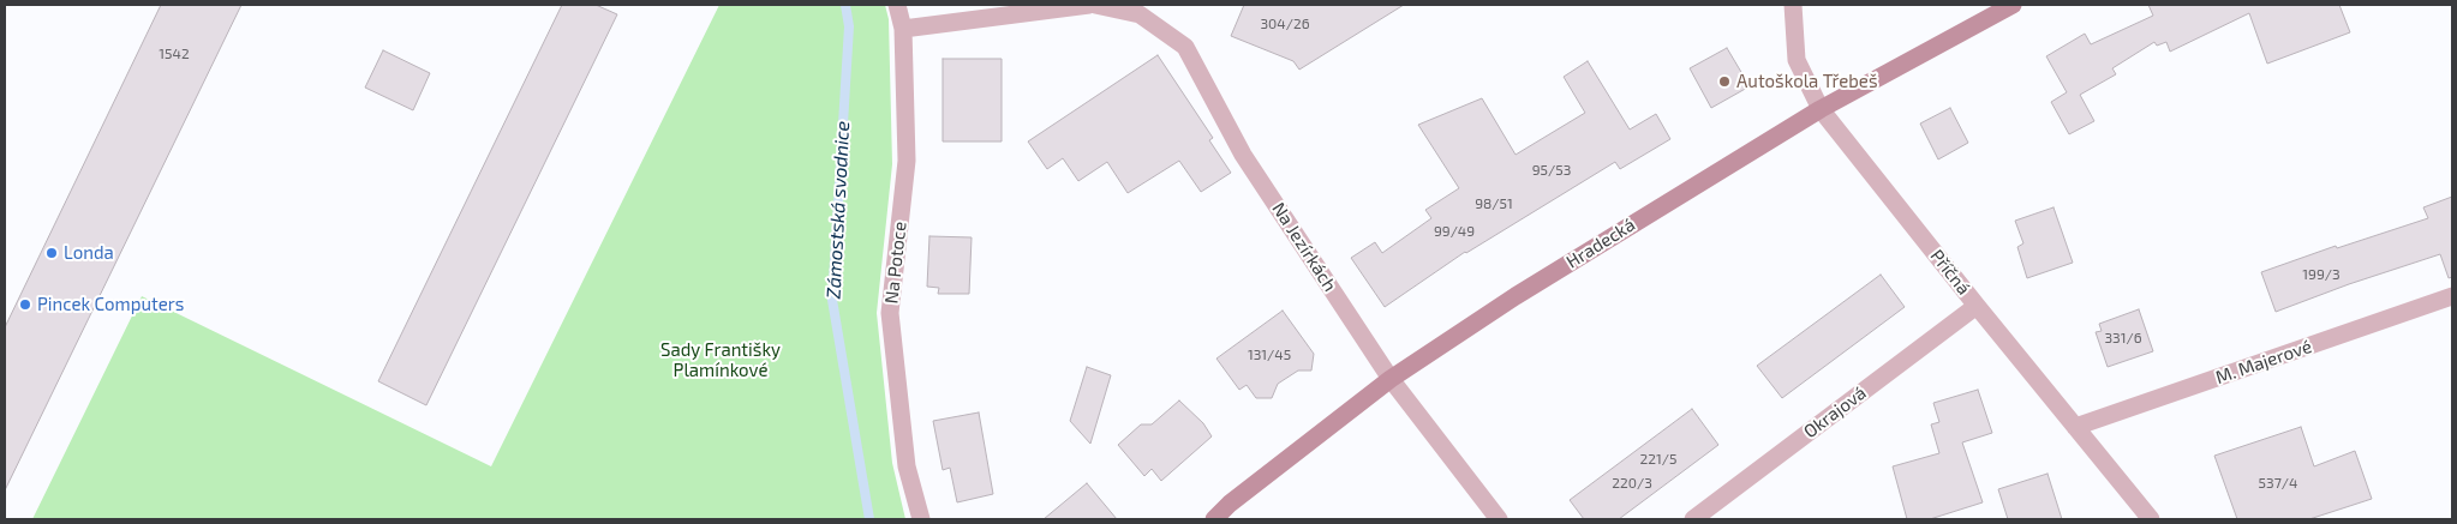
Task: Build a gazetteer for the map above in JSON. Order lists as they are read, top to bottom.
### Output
{
  "streets": {
    "street": [
      "Hradecká",
      "Na Jezírkách",
      "Na Potoce",
      "Příčná",
      "M. Majerové",
      "Okrajová"
    ]
  },
  "crossings": [
    ["Hradecká", "Na Jezírkách"],
    ["Hradecká", "Příčná"],
    ["Příčná", "M. Majerové"],
    ["Příčná", "Okrajová"]
  ],
  "water": ["Zámostská svodnice"],
  "parks": ["Sady Františky Plamínkové"],
  "places": ["Autoškola Třebeš", "Londa", "Pincek Computers"],
  "house_numbers": [
    "304/26",
    "1542",
    "95/53",
    "98/51",
    "99/49",
    "199/3",
    "331/6",
    "131/45",
    "221/5",
    "220/3",
    "537/4"
  ]
}
